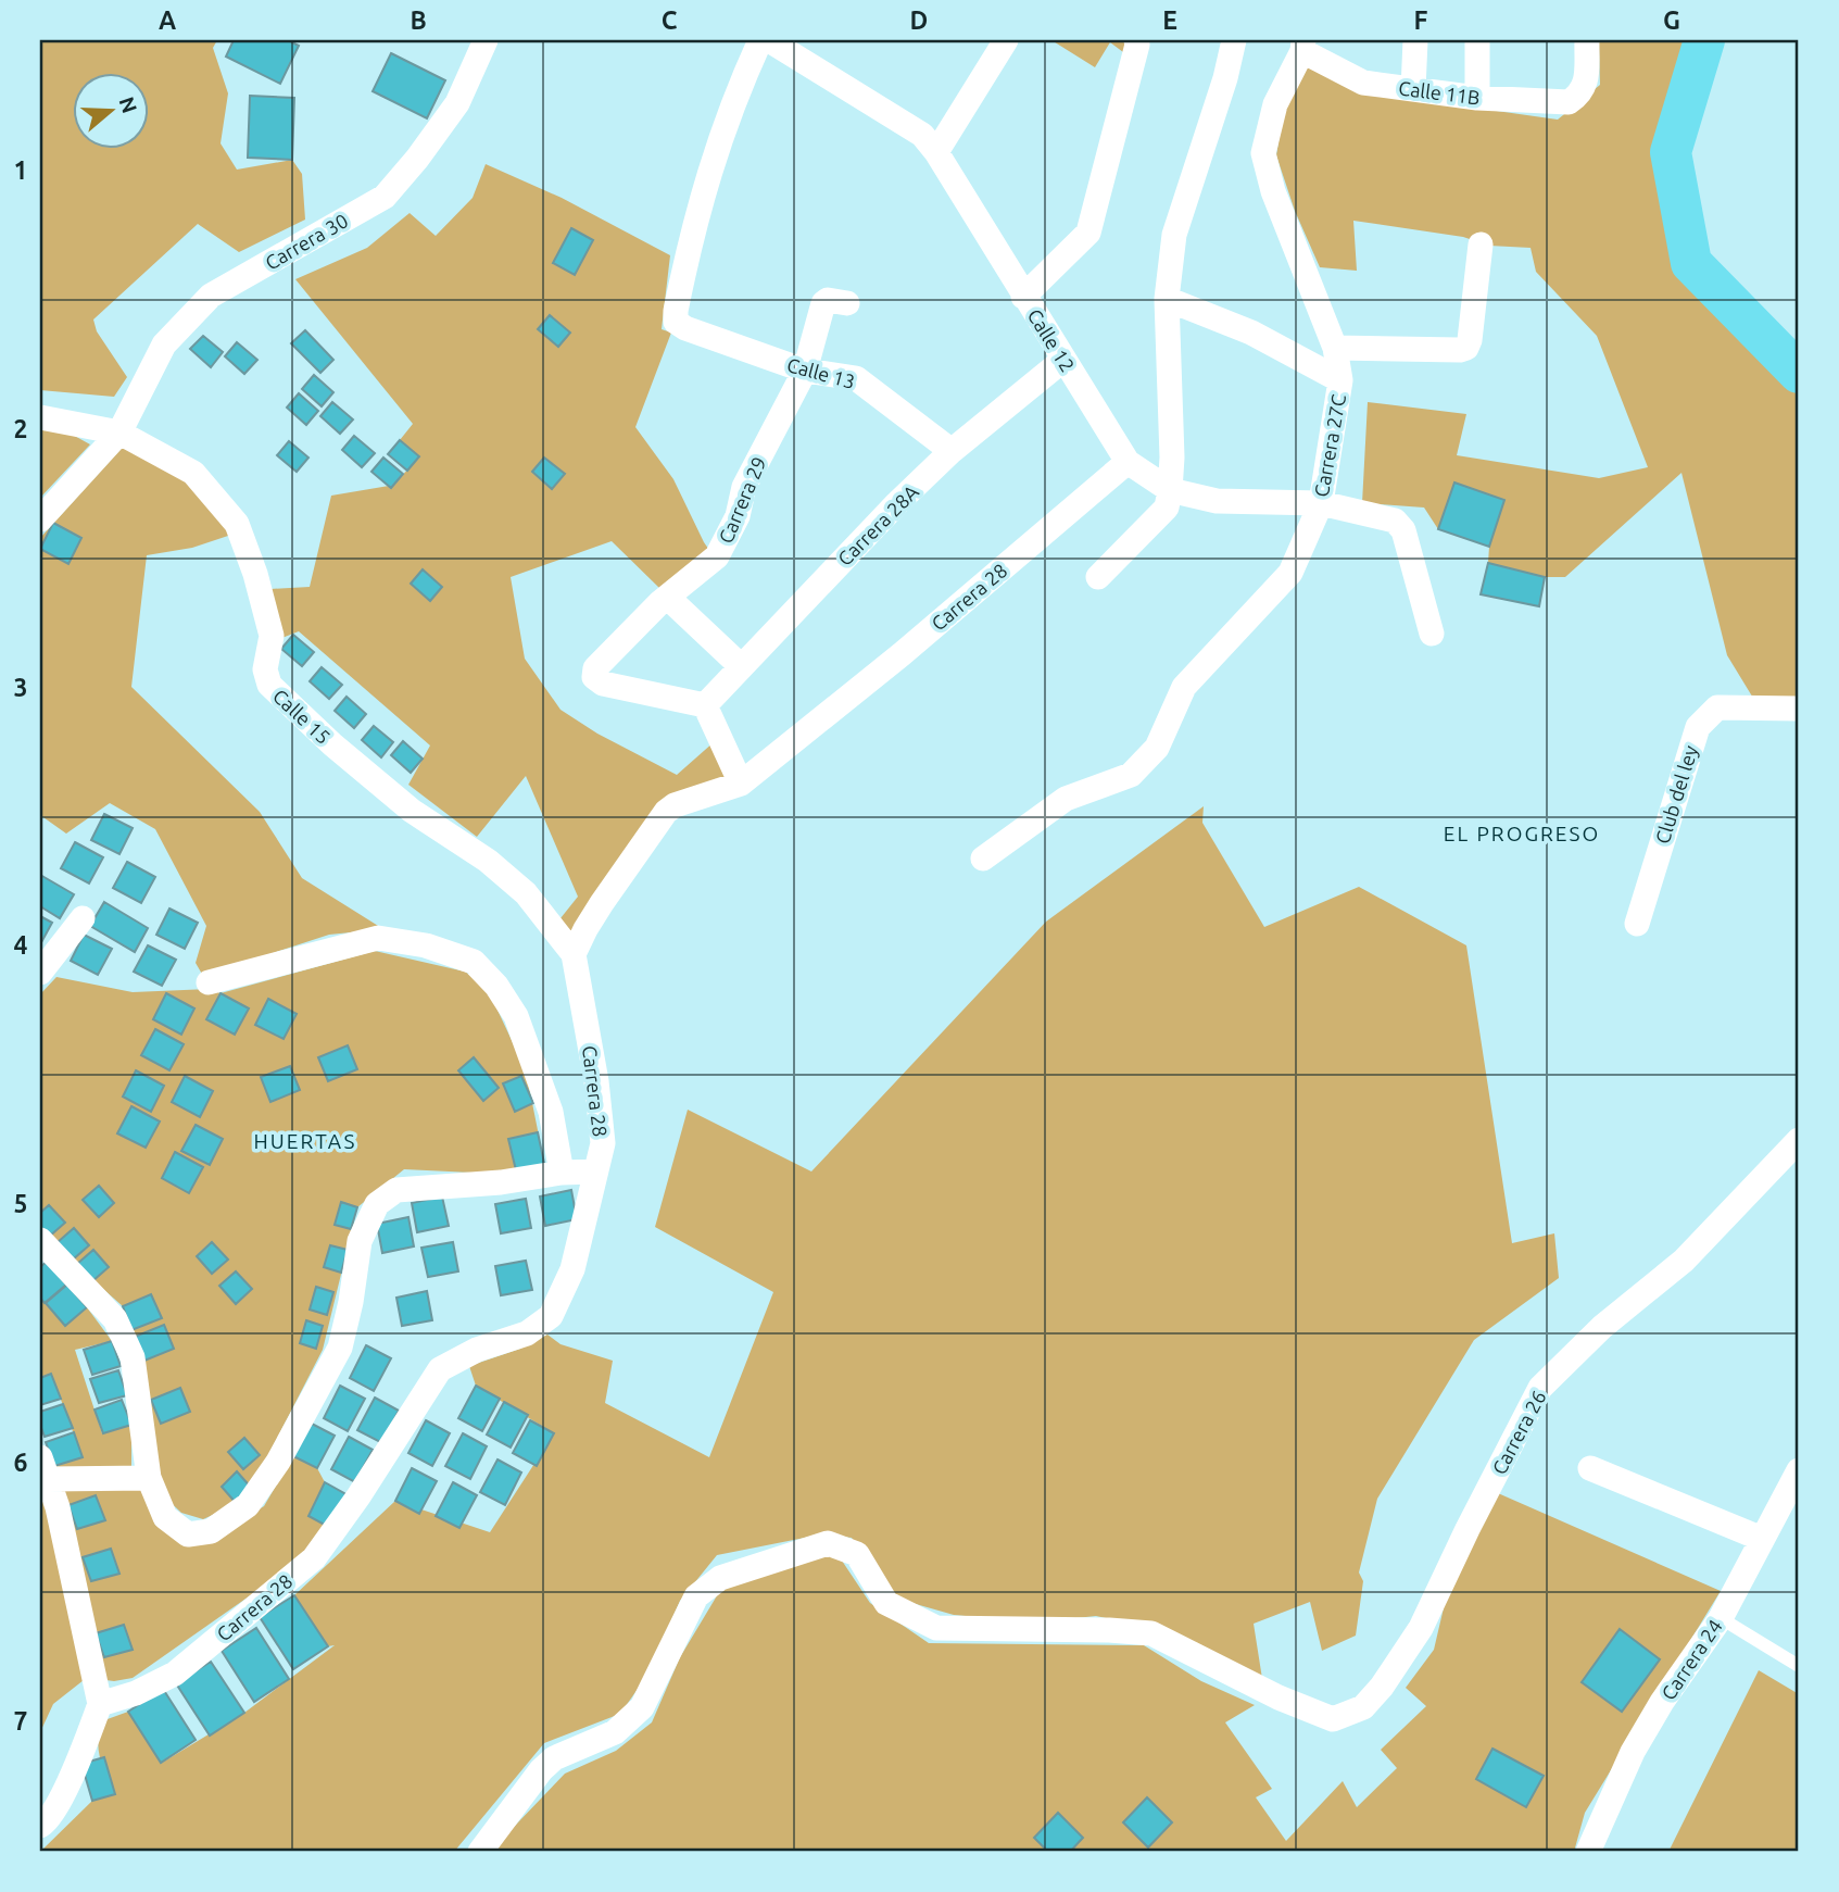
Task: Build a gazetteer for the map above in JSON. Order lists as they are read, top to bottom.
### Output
{
  "streets": {
    "street": [
      "Calle 11B",
      "Carrera 30",
      "Calle 12",
      "Calle 13",
      "Carrera 27C",
      "Carrera 29",
      "Carrera 28A",
      "Carrera 28",
      "Calle 15",
      "Club del ley",
      "Carrera 26",
      "Carrera 24"
    ]
  },
  "crossings": [
    ["Calle 11B", "Carrera 27C"],
    ["Carrera 30", "Calle 15"],
    ["Calle 12", "Carrera 27C"],
    ["Calle 12", "Carrera 28A"],
    ["Calle 12", "Carrera 28"],
    ["Calle 13", "Carrera 29"],
    ["Calle 13", "Carrera 28A"],
    ["Carrera 29", "Carrera 28A"],
    ["Carrera 28", "Calle 15"]
  ],
  "districts": ["EL PROGRESO", "HUERTAS"],
  "north": "right",
  "grid": {
    "columns": [
      "A",
      "B",
      "C",
      "D",
      "E",
      "F",
      "G"
    ],
    "rows": [
      "1",
      "2",
      "3",
      "4",
      "5",
      "6",
      "7"
    ]
  }
}
